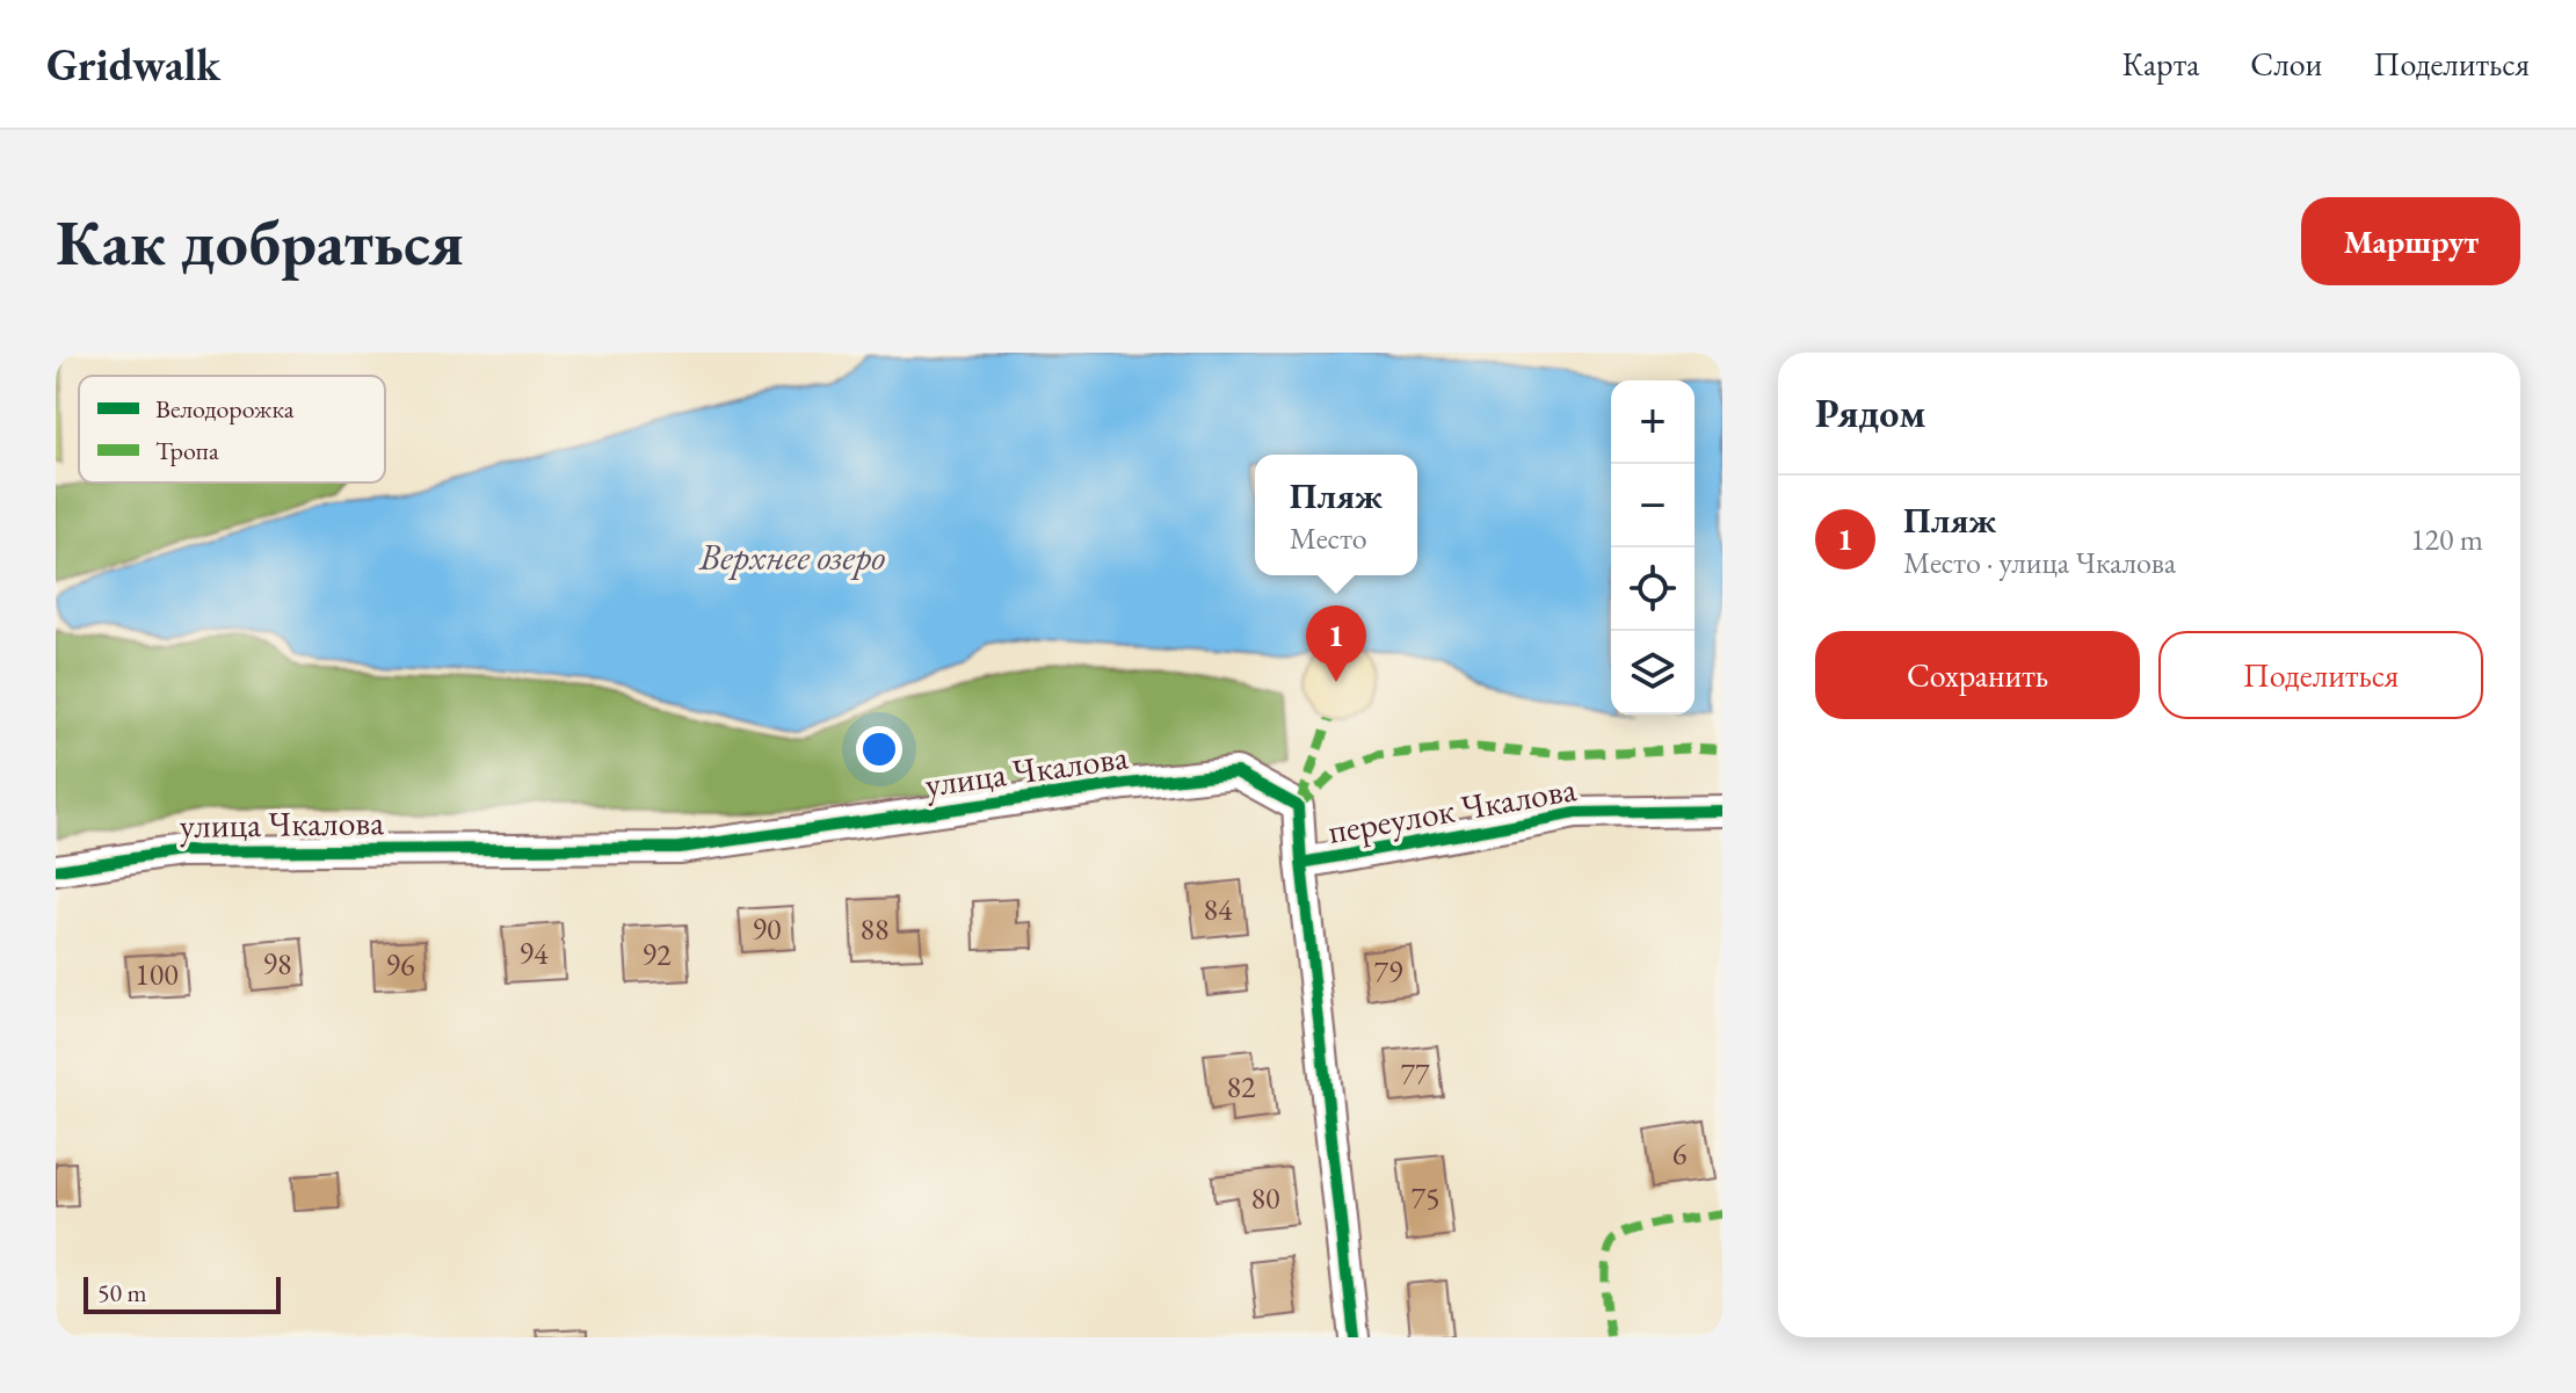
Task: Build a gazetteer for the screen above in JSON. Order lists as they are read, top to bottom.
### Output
{
  "streets": {
    "street": ["улица Чкалова", "переулок Чкалова"]
  },
  "crossings": [
    ["улица Чкалова", "переулок Чкалова"]
  ],
  "water": ["Верхнее озеро"],
  "house_numbers": [
    "84",
    "90",
    "88",
    "94",
    "92",
    "98",
    "96",
    "79",
    "100",
    "77",
    "82",
    "6",
    "80",
    "75"
  ],
  "legend": ["Велодорожка", "Тропа"],
  "scale_bar": "50 m",
  "page": {
    "header": "Gridwalk",
    "nav": ["Карта", "Слои", "Поделиться"],
    "buttons": [
      "Маршрут",
      ["Сохранить", "Поделиться"]
    ],
    "title": "Как добраться",
    "heading": "Рядом",
    "map_buttons": ["+", "−"],
    "popup": ["Пляж", "Место"],
    "list": [
      {
        "mark": "1",
        "name": "Пляж",
        "note": "Место · улица Чкалова",
        "value": "120 m"
      }
    ],
    "pins": "1",
    "scale": "50 m"
  }
}
